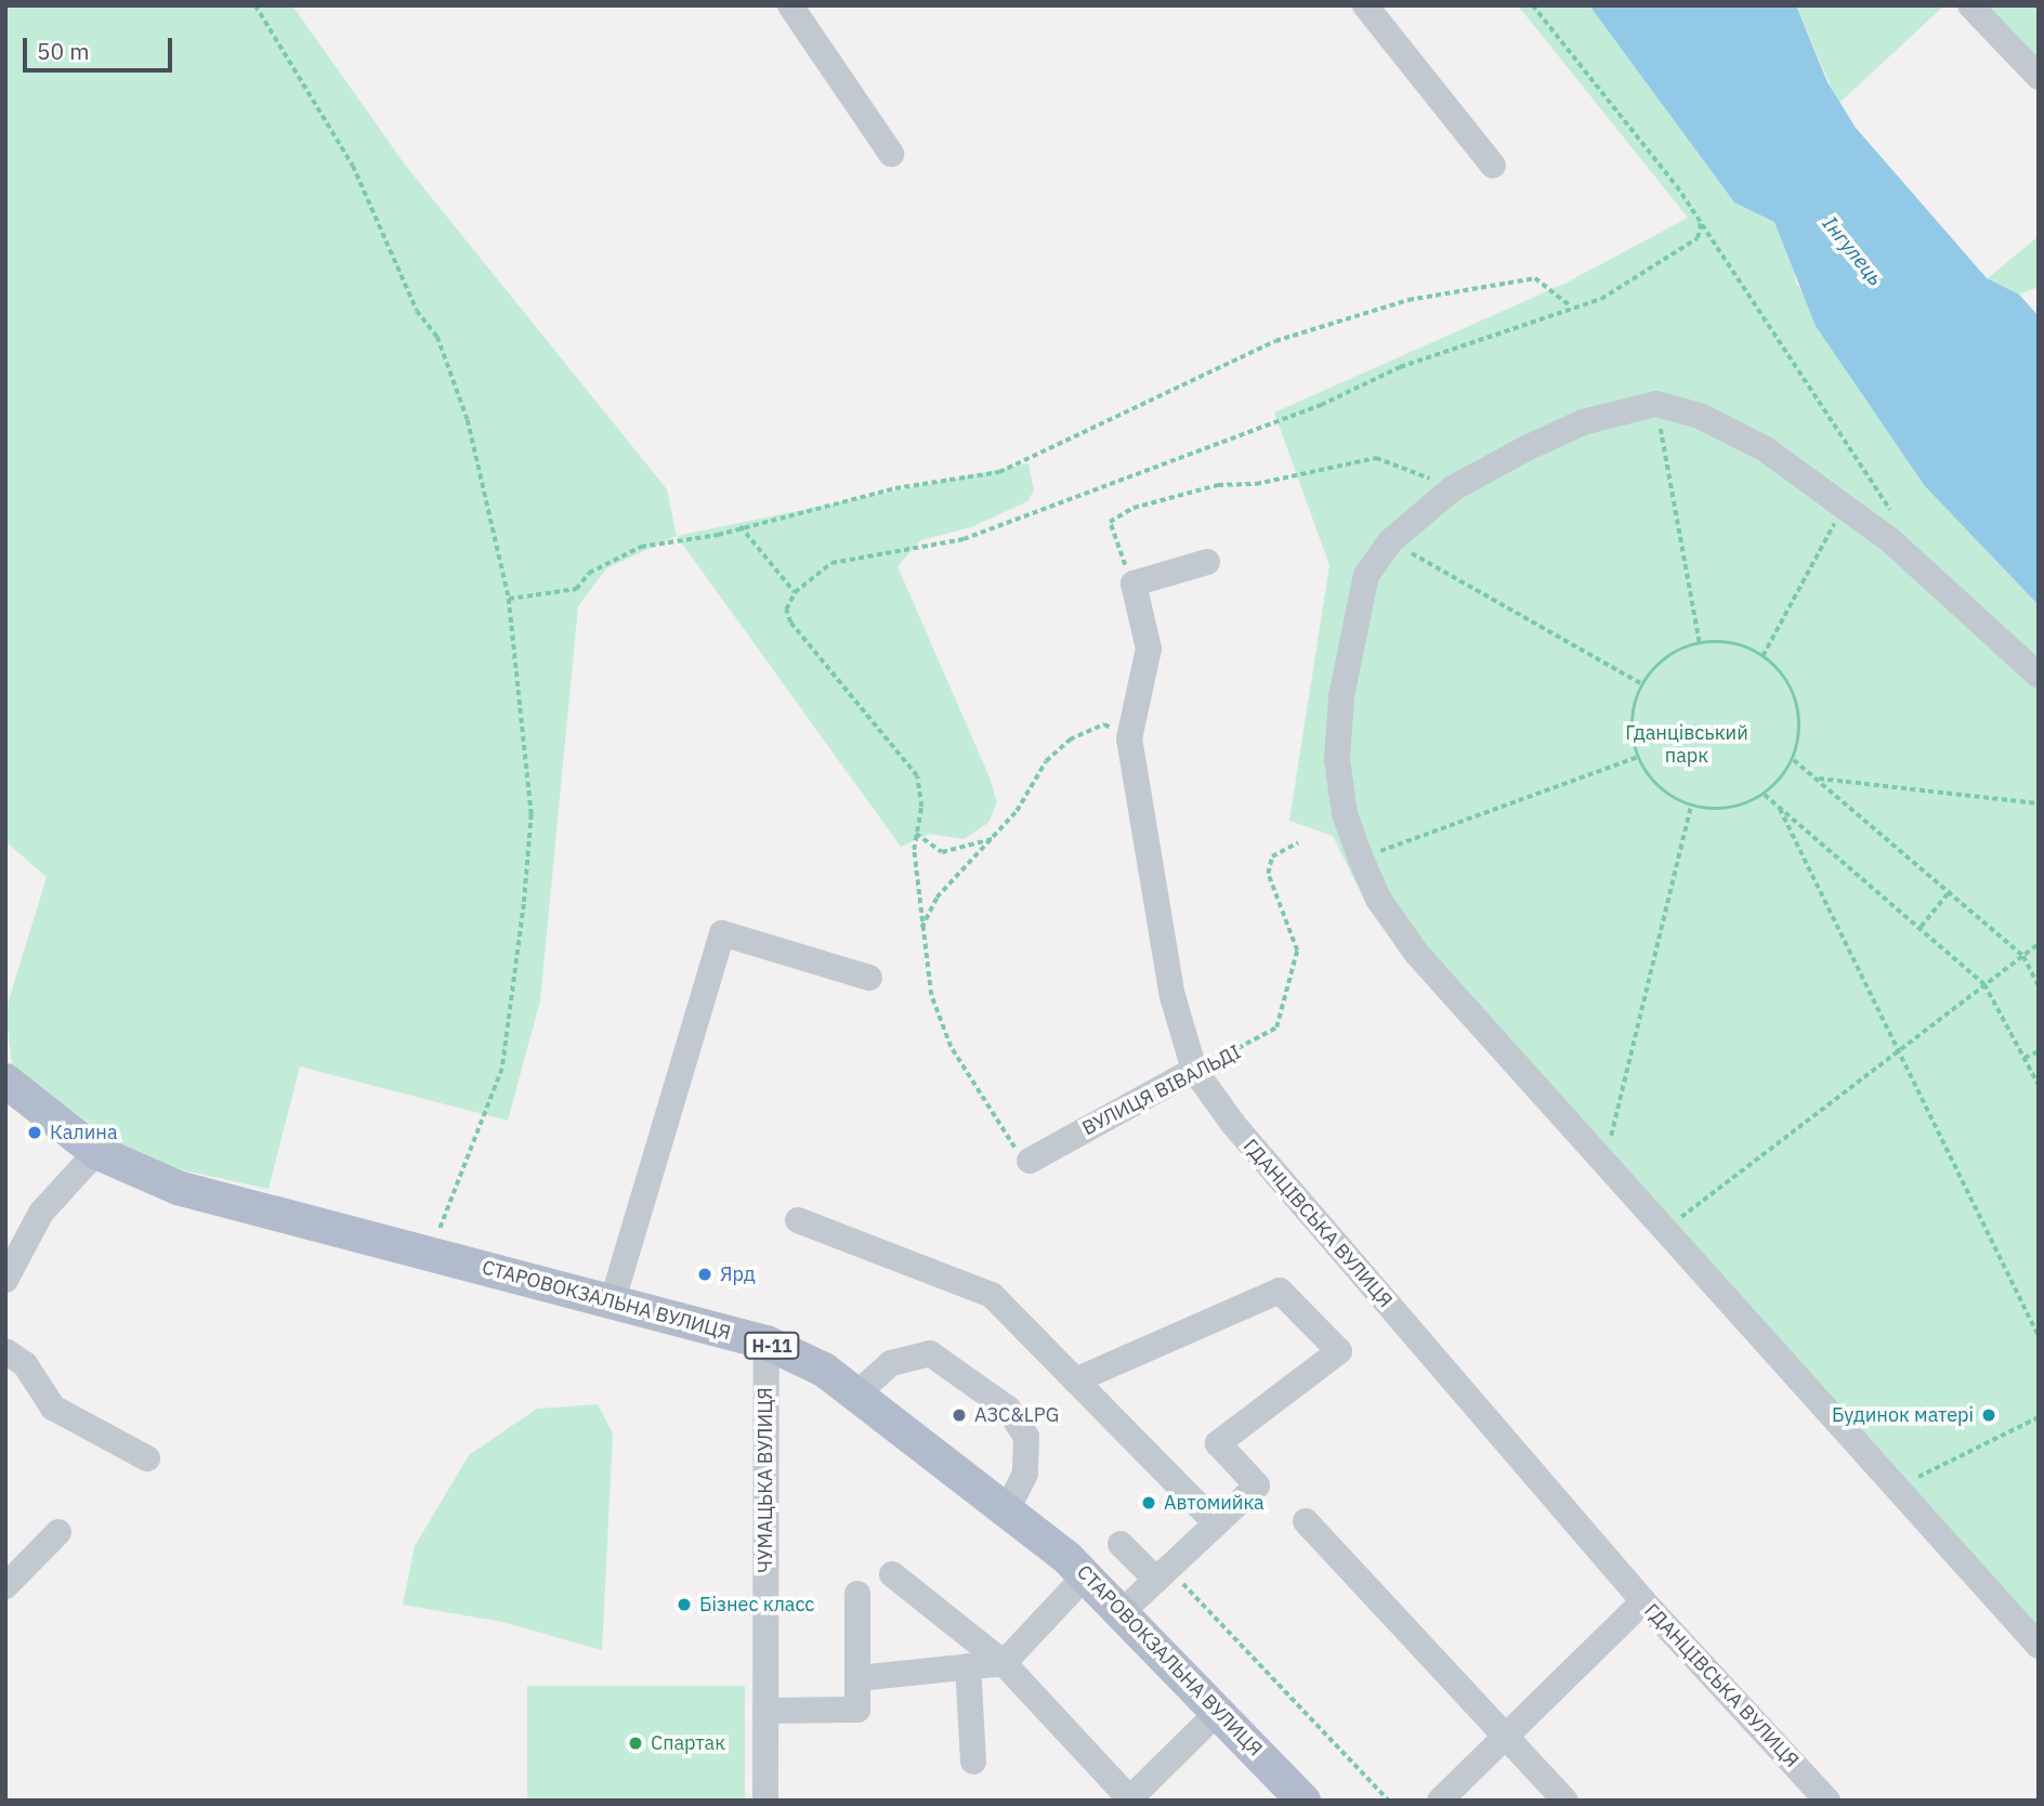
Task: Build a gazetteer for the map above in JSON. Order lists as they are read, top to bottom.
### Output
{
  "streets": {
    "main road": ["СТАРОВОКЗАЛЬНА ВУЛИЦЯ", "Н-11"],
    "street": ["ВУЛИЦЯ ВІВАЛЬДІ", "ГДАНЦІВСЬКА ВУЛИЦЯ", "ЧУМАЦЬКА ВУЛИЦЯ"]
  },
  "crossings": [
    ["ВУЛИЦЯ ВІВАЛЬДІ", "ГДАНЦІВСЬКА ВУЛИЦЯ"],
    ["СТАРОВОКЗАЛЬНА ВУЛИЦЯ", "ЧУМАЦЬКА ВУЛИЦЯ"]
  ],
  "water": ["Інгулець"],
  "parks": ["Гданцівський парк"],
  "places": [
    "Калина",
    "Ярд",
    "АЗС&LPG",
    "Будинок матері",
    "Автомийка",
    "Бізнес класс",
    "Спартак"
  ],
  "scale_bar": "50 m"
}
